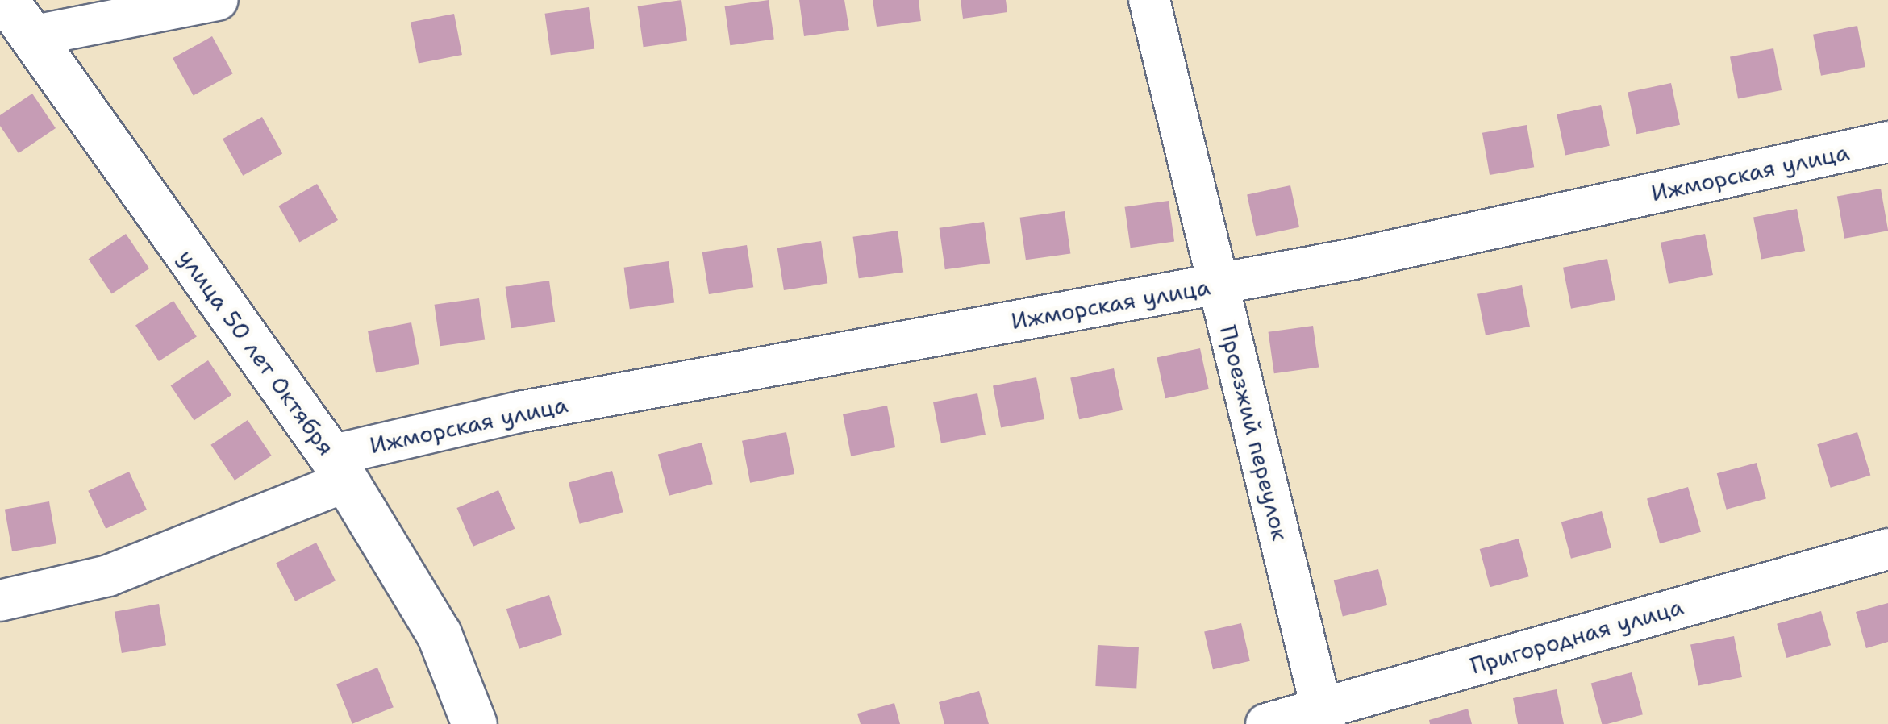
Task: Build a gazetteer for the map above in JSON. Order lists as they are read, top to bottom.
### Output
{
  "streets": {
    "main road": ["улица 50 лет Октября"],
    "street": ["Ижморская улица", "Проезжий переулок", "Пригородная улица"]
  },
  "crossings": [
    ["Ижморская улица", "улица 50 лет Октября"],
    ["Ижморская улица", "Проезжий переулок"],
    ["Проезжий переулок", "Пригородная улица"]
  ]
}
